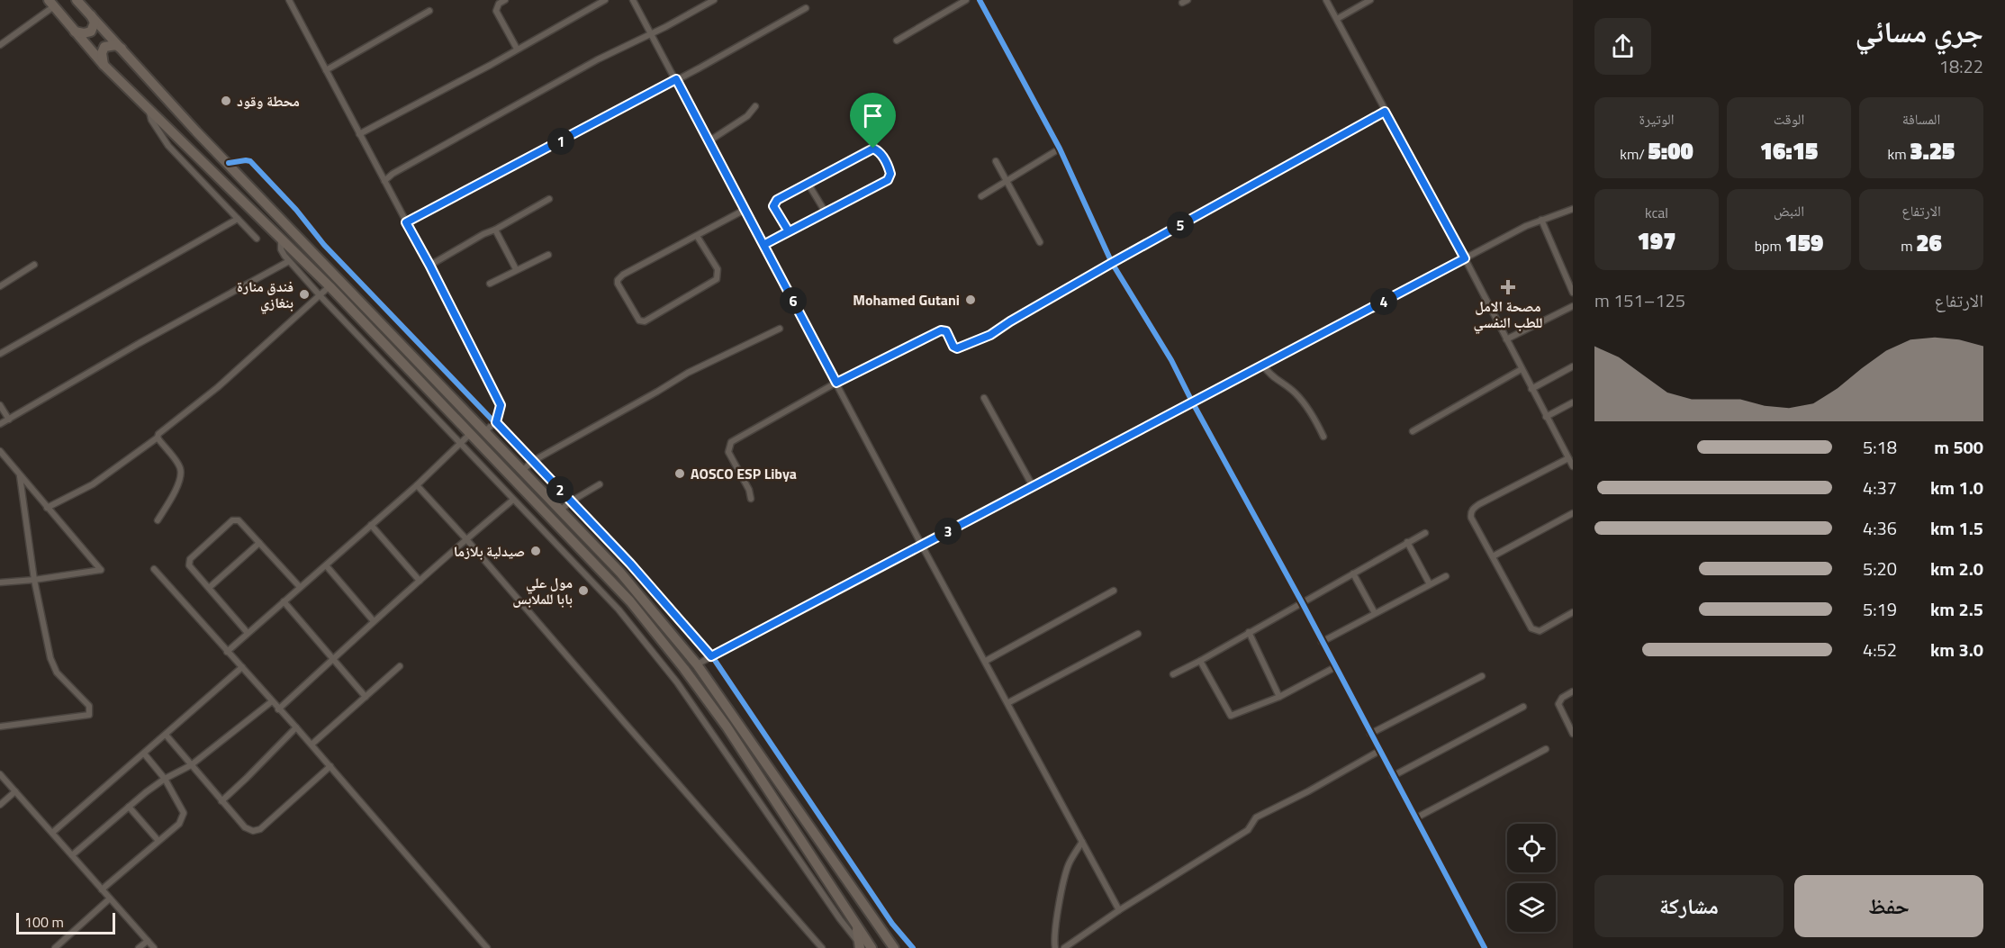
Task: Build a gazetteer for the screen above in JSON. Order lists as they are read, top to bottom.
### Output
{
  "places": {
    "other": [
      "محطة وقود",
      "فندق منارة بنغازي",
      "Mohamed Gutani",
      "AOSCO ESP Libya",
      "صيدلية بلازما",
      "مول علي بابا للملابس"
    ],
    "health": ["مصحة الامل للطب النفسي"]
  },
  "scale_bar": "100 m",
  "page": {
    "heading": ["جري مسائي", "18:22"],
    "stats": [
      ["المسافة", "3.25 km"],
      ["الوقت", "16:15"],
      ["الوتيرة", "5:00 /km"],
      ["الارتفاع", "26 m"],
      ["النبض", "159 bpm"],
      ["kcal", "197"]
    ],
    "pins": [
      "1",
      "5",
      "6",
      "4",
      "2",
      "3"
    ],
    "chart": ["الارتفاع", "125–151 m"],
    "list": [
      {
        "name": "500 m",
        "note": "5:18"
      },
      {
        "name": "1.0 km",
        "note": "4:37"
      },
      {
        "name": "1.5 km",
        "note": "4:36"
      },
      {
        "name": "2.0 km",
        "note": "5:20"
      },
      {
        "name": "2.5 km",
        "note": "5:19"
      },
      {
        "name": "3.0 km",
        "note": "4:52"
      }
    ],
    "buttons": ["حفظ", "مشاركة"],
    "scale": "100 m"
  }
}
